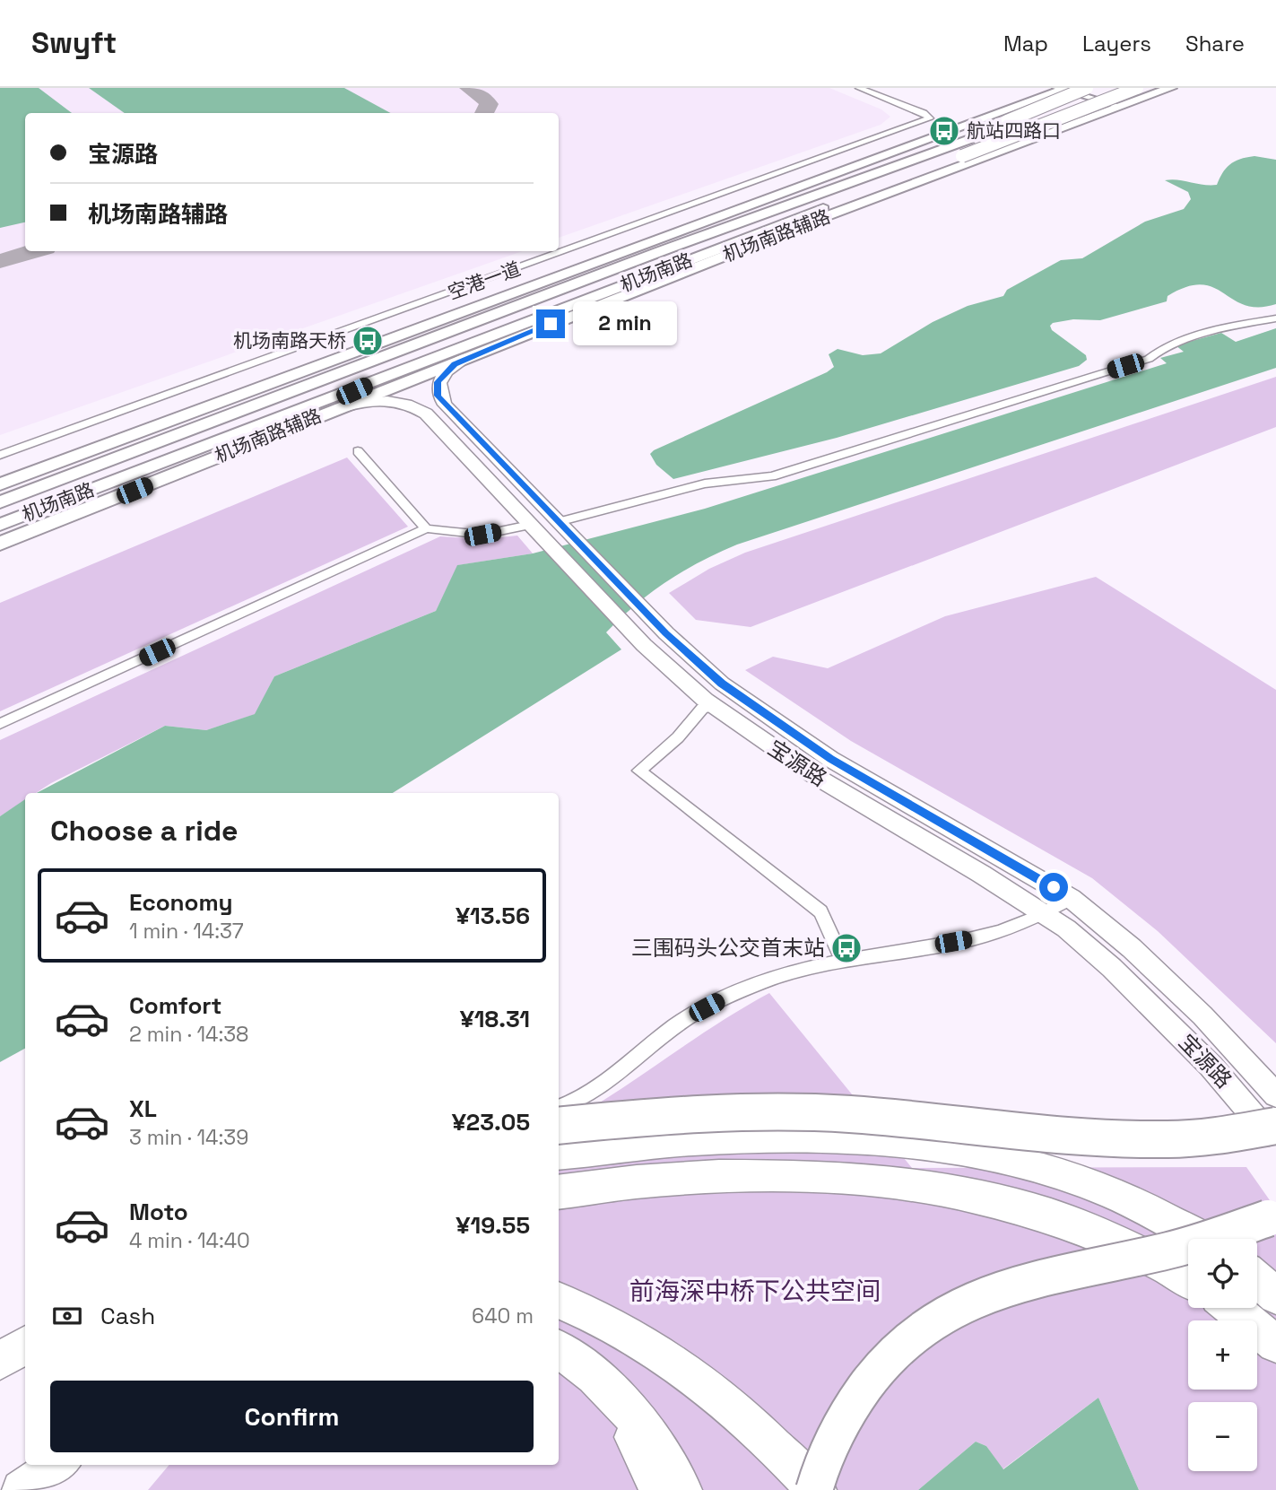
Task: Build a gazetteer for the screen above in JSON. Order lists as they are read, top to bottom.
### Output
{
  "streets": {
    "highway": ["机场南路"],
    "main road": ["机场南路辅路", "宝源路"],
    "street": ["空港一道"]
  },
  "crossings": [
    ["机场南路辅路", "宝源路"]
  ],
  "parks": ["前海深中桥下公共空间"],
  "places": {
    "bus stop": ["航站四路口", "机场南路天桥", "三围码头公交首末站"]
  },
  "page": {
    "header": "Swyft",
    "nav": ["Map", "Layers", "Share"],
    "banner": ["宝源路", "机场南路辅路"],
    "bubble": "2 min",
    "heading": "Choose a ride",
    "list": [
      {
        "name": "Economy",
        "note": "1 min · 14:37",
        "value": "¥13.56"
      },
      {
        "name": "Comfort",
        "note": "2 min · 14:38",
        "value": "¥18.31"
      },
      {
        "name": "XL",
        "note": "3 min · 14:39",
        "value": "¥23.05"
      },
      {
        "name": "Moto",
        "note": "4 min · 14:40",
        "value": "¥19.55"
      }
    ],
    "map_buttons": ["+", "−"],
    "pay": ["Cash", "640 m"],
    "buttons": "Confirm"
  }
}
